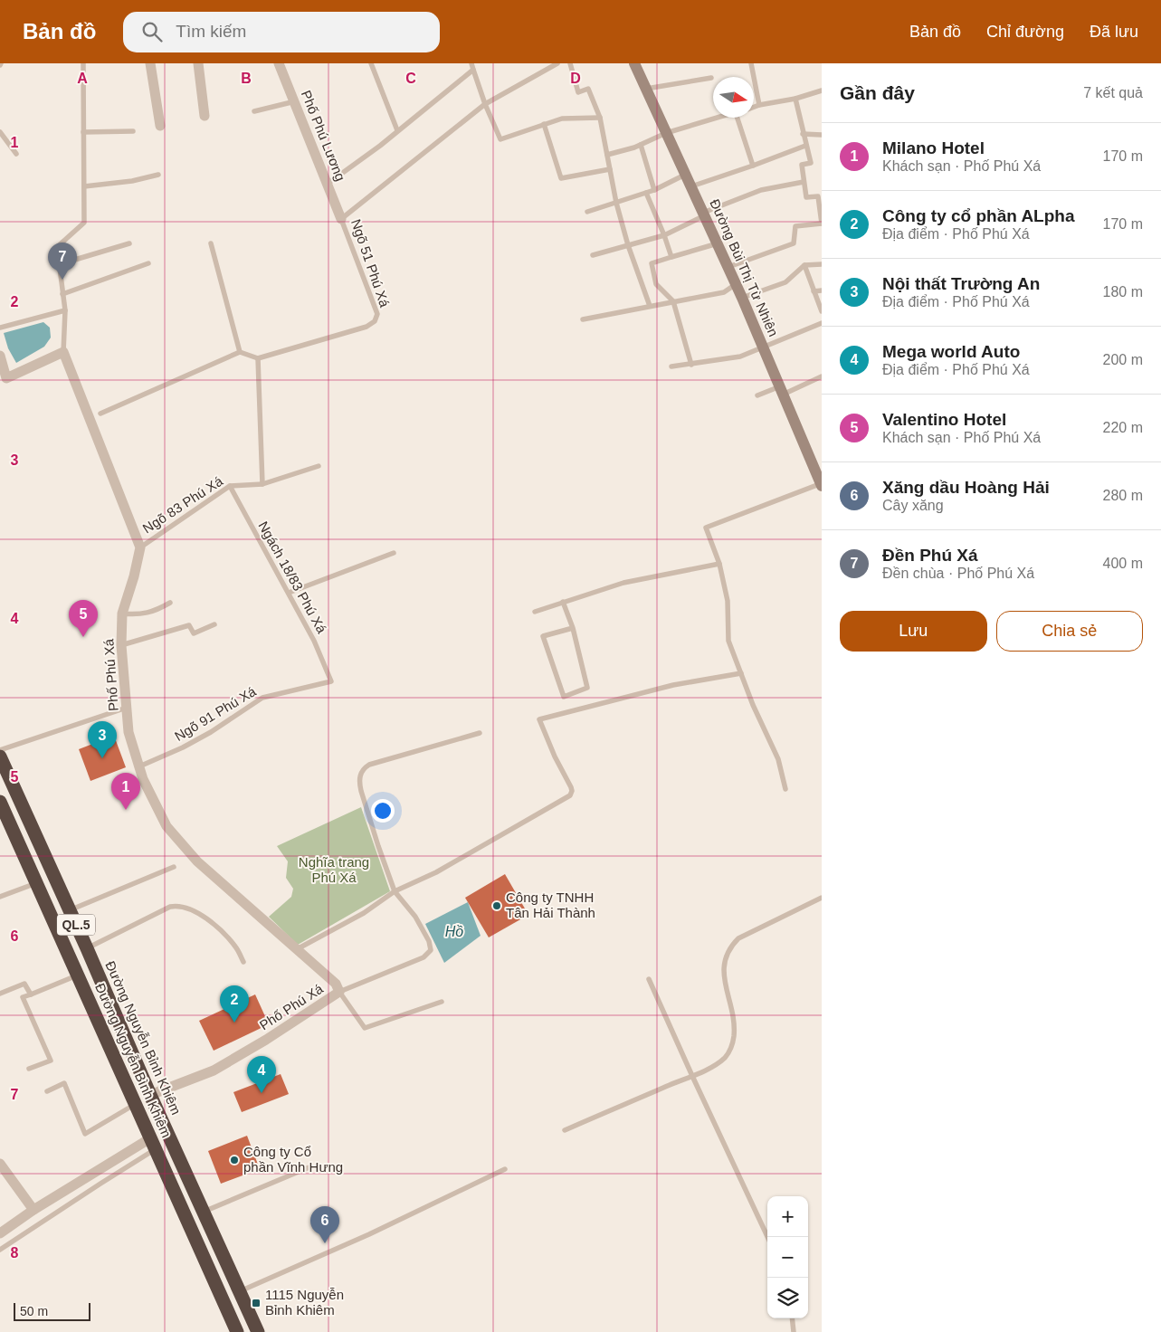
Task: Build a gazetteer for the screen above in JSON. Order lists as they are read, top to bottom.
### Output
{
  "streets": {
    "highway": ["QL.5", "Đường Nguyễn Bỉnh Khiêm", "Đường Nguyễn Bình Khiêm"],
    "street": ["Phố Phú Lương", "Đường Bùi Thị Từ Nhiên", "Phố Phú Xá"],
    "lane": [
      "Ngõ 51 Phú Xá",
      "Ngõ 83 Phú Xá",
      "Ngách 18/83 Phú Xá",
      "Ngõ 91 Phú Xá"
    ]
  },
  "crossings": [
    ["Phố Phú Lương", "Ngõ 51 Phú Xá"],
    ["Ngõ 83 Phú Xá", "Ngách 18/83 Phú Xá"],
    ["Ngõ 83 Phú Xá", "Phố Phú Xá"],
    ["Ngách 18/83 Phú Xá", "Ngõ 91 Phú Xá"],
    ["Phố Phú Xá", "Ngõ 91 Phú Xá"],
    ["Phố Phú Xá", "Đường Nguyễn Bỉnh Khiêm"]
  ],
  "water": ["Hồ"],
  "parks": ["Nghĩa trang Phú Xá"],
  "places": {
    "other": ["Công ty TNHH Tân Hải Thành", "Công ty Cổ phần Vĩnh Hưng"],
    "transit": ["1115 Nguyễn Bỉnh Khiêm"]
  },
  "scale_bar": "50 m",
  "north": "right",
  "page": {
    "header": "Bản đồ",
    "search": "Tìm kiếm",
    "nav": ["Bản đồ", "Chỉ đường", "Đã lưu"],
    "heading": ["Gần đây", "7 kết quả"],
    "list": [
      {
        "mark": "1",
        "name": "Milano Hotel",
        "note": "Khách sạn · Phố Phú Xá",
        "value": "170 m"
      },
      {
        "mark": "2",
        "name": "Công ty cổ phần ALpha",
        "note": "Địa điểm · Phố Phú Xá",
        "value": "170 m"
      },
      {
        "mark": "3",
        "name": "Nội thất Trường An",
        "note": "Địa điểm · Phố Phú Xá",
        "value": "180 m"
      },
      {
        "mark": "4",
        "name": "Mega world Auto",
        "note": "Địa điểm · Phố Phú Xá",
        "value": "200 m"
      },
      {
        "mark": "5",
        "name": "Valentino Hotel",
        "note": "Khách sạn · Phố Phú Xá",
        "value": "220 m"
      },
      {
        "mark": "6",
        "name": "Xăng dầu Hoàng Hải",
        "note": "Cây xăng",
        "value": "280 m"
      },
      {
        "mark": "7",
        "name": "Đền Phú Xá",
        "note": "Đền chùa · Phố Phú Xá",
        "value": "400 m"
      }
    ],
    "pins": [
      "7",
      "5",
      "3",
      "1",
      "2",
      "4",
      "6"
    ],
    "buttons": ["Lưu", "Chia sẻ"],
    "map_buttons": ["+", "−"],
    "scale": "50 m"
  },
  "grid": {
    "columns": [
      "A",
      "B",
      "C",
      "D"
    ],
    "rows": [
      "1",
      "2",
      "3",
      "4",
      "5",
      "6",
      "7",
      "8"
    ]
  }
}
